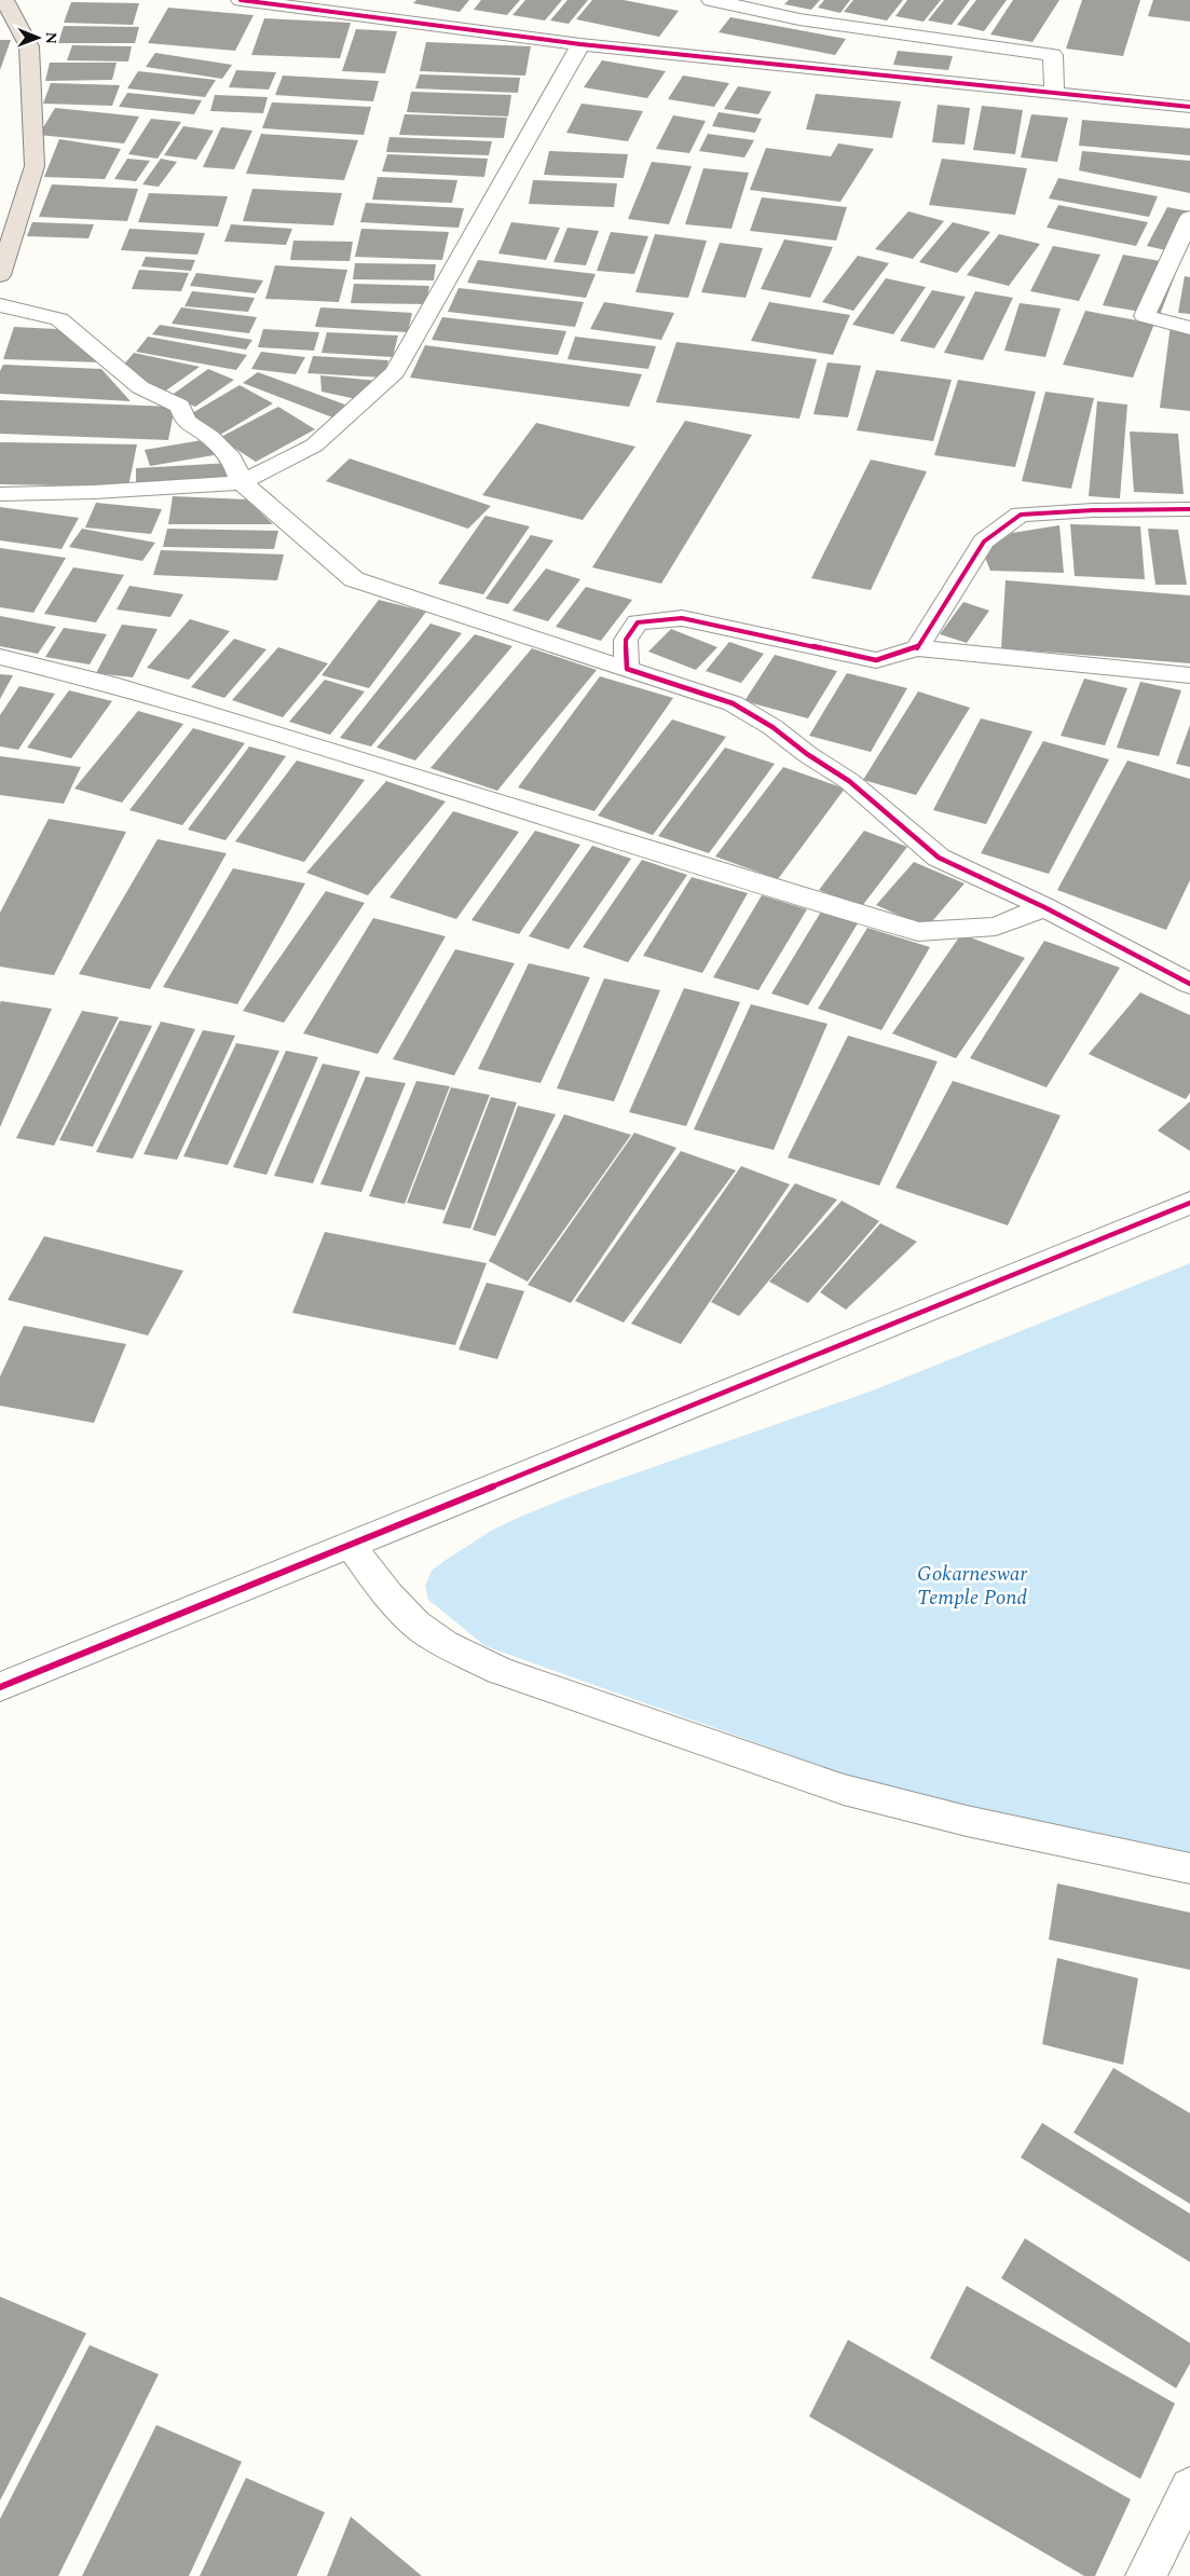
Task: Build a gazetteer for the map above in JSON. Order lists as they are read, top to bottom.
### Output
{
  "water": ["Gokarneswar Temple Pond"],
  "north": "right"
}
